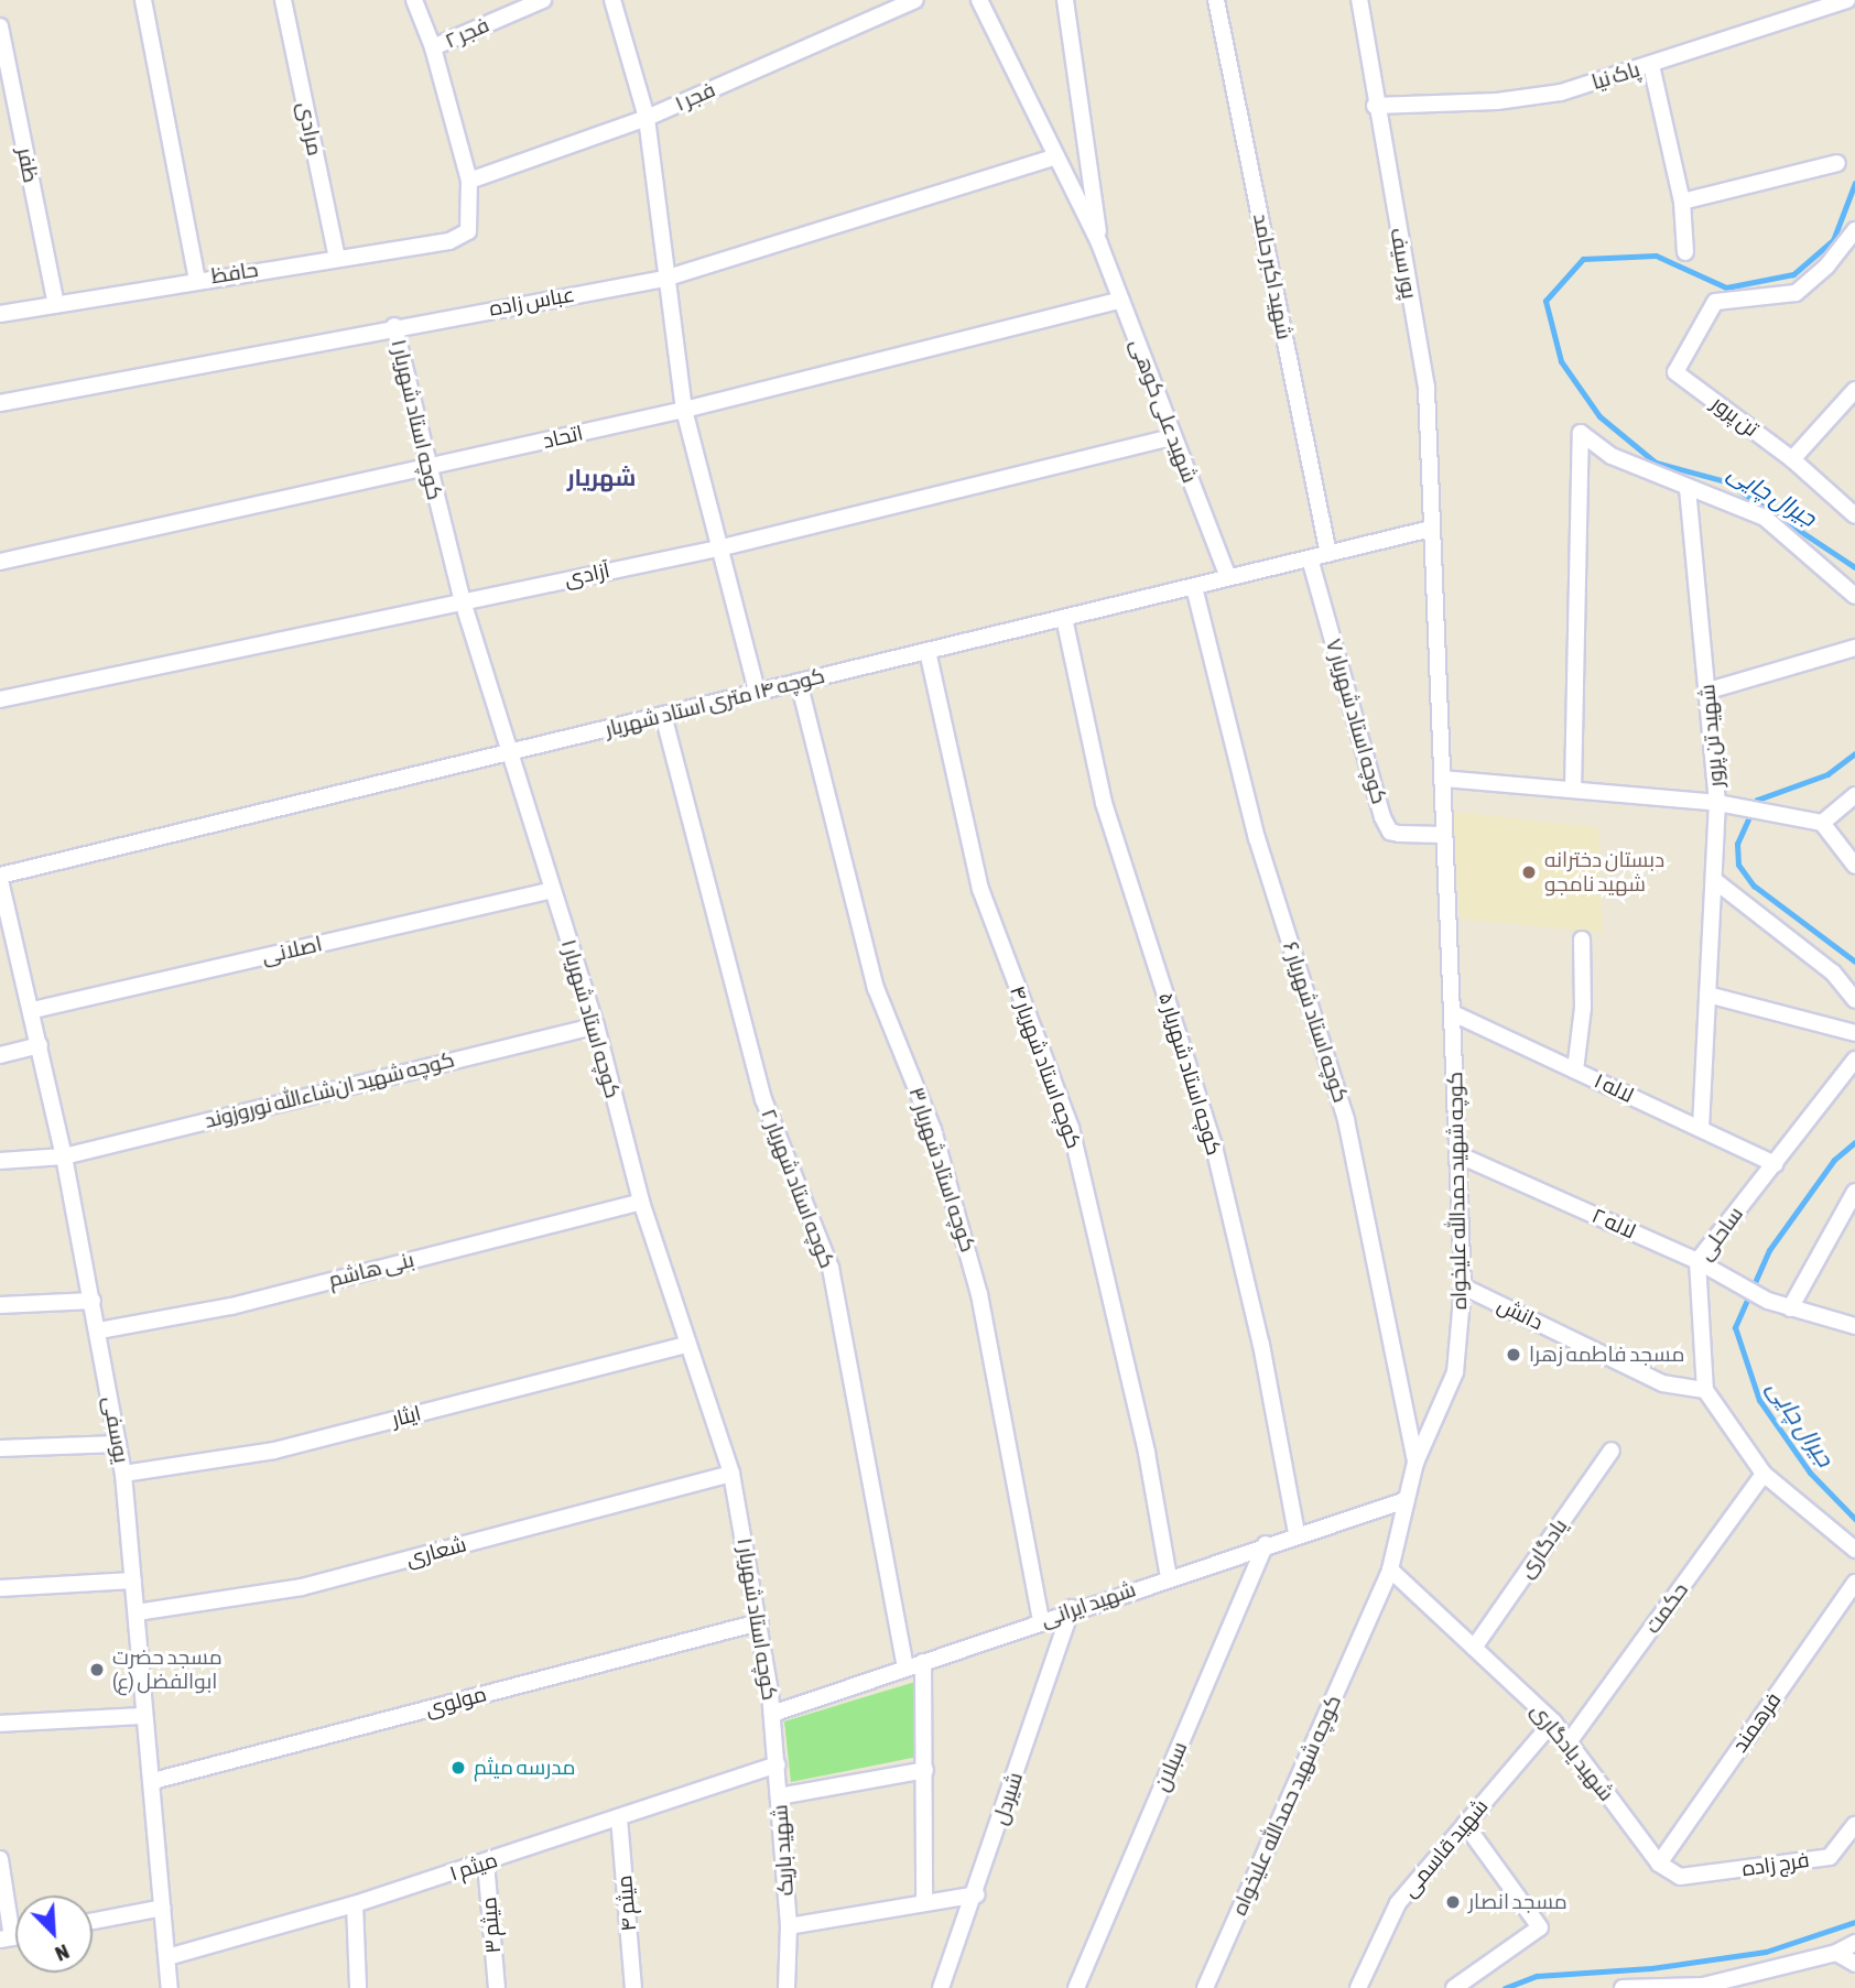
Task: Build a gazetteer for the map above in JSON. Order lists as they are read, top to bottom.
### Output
{
  "streets": {
    "street": [
      "فجر ۲",
      "پاک نیا",
      "فجر ۱",
      "مرادی",
      "ظفر",
      "پور سیف",
      "حافظ",
      "شهید اکبر حامد",
      "عباس زاده",
      "شهید علی کوهی",
      "تن پرور",
      "کوچه استاد شهریار ۱",
      "اتحاد",
      "آزادی",
      "کوچه ۱۴ متری استاد شهریار",
      "کوچه استاد شهریار ۷",
      "شهید تن پرور",
      "اصلانی",
      "کوچه استاد شهریار ۶",
      "کوچه استاد شهریار ۴",
      "کوچه استاد شهریار ۵",
      "لاله ۱",
      "کوچه شهید ان‌شاءالله نوروزوند",
      "کوچه استاد شهریار ۳",
      "کوچه استاد شهریار ۲",
      "کوچه شهید حمدالله علیخواه",
      "لاله ۲",
      "ساحلی",
      "بنی هاشم",
      "دانش",
      "ایثار",
      "یوسفی",
      "یادگاری",
      "شعاری",
      "شهید ایرانی",
      "حکمت",
      "مولوی",
      "فرهمند",
      "شهید یادگاری",
      "سبلان",
      "شیردل",
      "شهید قاسمی",
      "شهید باریک",
      "فرج زاده",
      "میثم ۱",
      "میثم ۴",
      "میثم ۳"
    ]
  },
  "crossings": [
    ["پاک نیا", "پور سیف"],
    ["فجر ۱", "حافظ"],
    ["مرادی", "حافظ"],
    ["ظفر", "حافظ"],
    ["پور سیف", "کوچه ۱۴ متری استاد شهریار"],
    ["پور سیف", "کوچه شهید حمدالله علیخواه"],
    ["شهید اکبر حامد", "کوچه ۱۴ متری استاد شهریار"],
    ["عباس زاده", "شهید علی کوهی"],
    ["عباس زاده", "کوچه استاد شهریار ۱"],
    ["شهید علی کوهی", "اتحاد"],
    ["شهید علی کوهی", "آزادی"],
    ["شهید علی کوهی", "کوچه ۱۴ متری استاد شهریار"],
    ["کوچه استاد شهریار ۱", "اتحاد"],
    ["کوچه استاد شهریار ۱", "آزادی"],
    ["کوچه استاد شهریار ۱", "کوچه ۱۴ متری استاد شهریار"],
    ["کوچه استاد شهریار ۱", "اصلانی"],
    ["کوچه استاد شهریار ۱", "کوچه شهید ان‌شاءالله نوروزوند"],
    ["کوچه استاد شهریار ۱", "بنی هاشم"],
    ["کوچه استاد شهریار ۱", "ایثار"],
    ["کوچه استاد شهریار ۱", "شعاری"],
    ["کوچه استاد شهریار ۱", "شهید ایرانی"],
    ["کوچه استاد شهریار ۱", "مولوی"],
    ["کوچه استاد شهریار ۱", "شهید باریک"],
    ["کوچه ۱۴ متری استاد شهریار", "کوچه استاد شهریار ۷"],
    ["کوچه ۱۴ متری استاد شهریار", "کوچه استاد شهریار ۶"],
    ["کوچه ۱۴ متری استاد شهریار", "کوچه استاد شهریار ۴"],
    ["کوچه ۱۴ متری استاد شهریار", "کوچه استاد شهریار ۵"],
    ["کوچه ۱۴ متری استاد شهریار", "کوچه استاد شهریار ۳"],
    ["کوچه ۱۴ متری استاد شهریار", "کوچه استاد شهریار ۲"],
    ["کوچه ۱۴ متری استاد شهریار", "کوچه شهید حمدالله علیخواه"],
    ["کوچه ۱۴ متری استاد شهریار", "یوسفی"],
    ["کوچه استاد شهریار ۷", "کوچه شهید حمدالله علیخواه"],
    ["شهید تن پرور", "کوچه شهید حمدالله علیخواه"],
    ["اصلانی", "یوسفی"],
    ["کوچه استاد شهریار ۶", "کوچه شهید حمدالله علیخواه"],
    ["کوچه استاد شهریار ۴", "شهید ایرانی"],
    ["کوچه استاد شهریار ۵", "شهید ایرانی"],
    ["لاله ۱", "کوچه شهید حمدالله علیخواه"],
    ["لاله ۱", "ساحلی"],
    ["کوچه شهید ان‌شاءالله نوروزوند", "یوسفی"],
    ["کوچه استاد شهریار ۳", "شهید ایرانی"],
    ["کوچه استاد شهریار ۲", "شهید ایرانی"],
    ["کوچه شهید حمدالله علیخواه", "لاله ۲"],
    ["کوچه شهید حمدالله علیخواه", "دانش"],
    ["کوچه شهید حمدالله علیخواه", "شهید ایرانی"],
    ["کوچه شهید حمدالله علیخواه", "شهید یادگاری"],
    ["لاله ۲", "ساحلی"],
    ["ساحلی", "دانش"],
    ["بنی هاشم", "یوسفی"],
    ["ایثار", "یوسفی"],
    ["یوسفی", "شعاری"],
    ["یوسفی", "مولوی"],
    ["یوسفی", "میثم ۱"],
    ["یادگاری", "شهید یادگاری"],
    ["شهید ایرانی", "سبلان"],
    ["شهید ایرانی", "شیردل"],
    ["شهید ایرانی", "شهید باریک"],
    ["حکمت", "شهید یادگاری"],
    ["فرهمند", "شهید یادگاری"],
    ["شهید یادگاری", "شهید قاسمی"],
    ["شهید یادگاری", "فرج زاده"],
    ["شهید باریک", "میثم ۱"],
    ["میثم ۱", "میثم ۴"],
    ["میثم ۱", "میثم ۳"]
  ],
  "districts": ["شهریار"],
  "water": ["جیرال چایی"],
  "places": [
    "دبستان دخترانه شهید نامجو",
    "مسجد فاطمه زهرا",
    "مسجد حضرت ابوالفضل (ع)",
    "مدرسه میثم",
    "مسجد انصار"
  ],
  "north": "bottom right"
}
